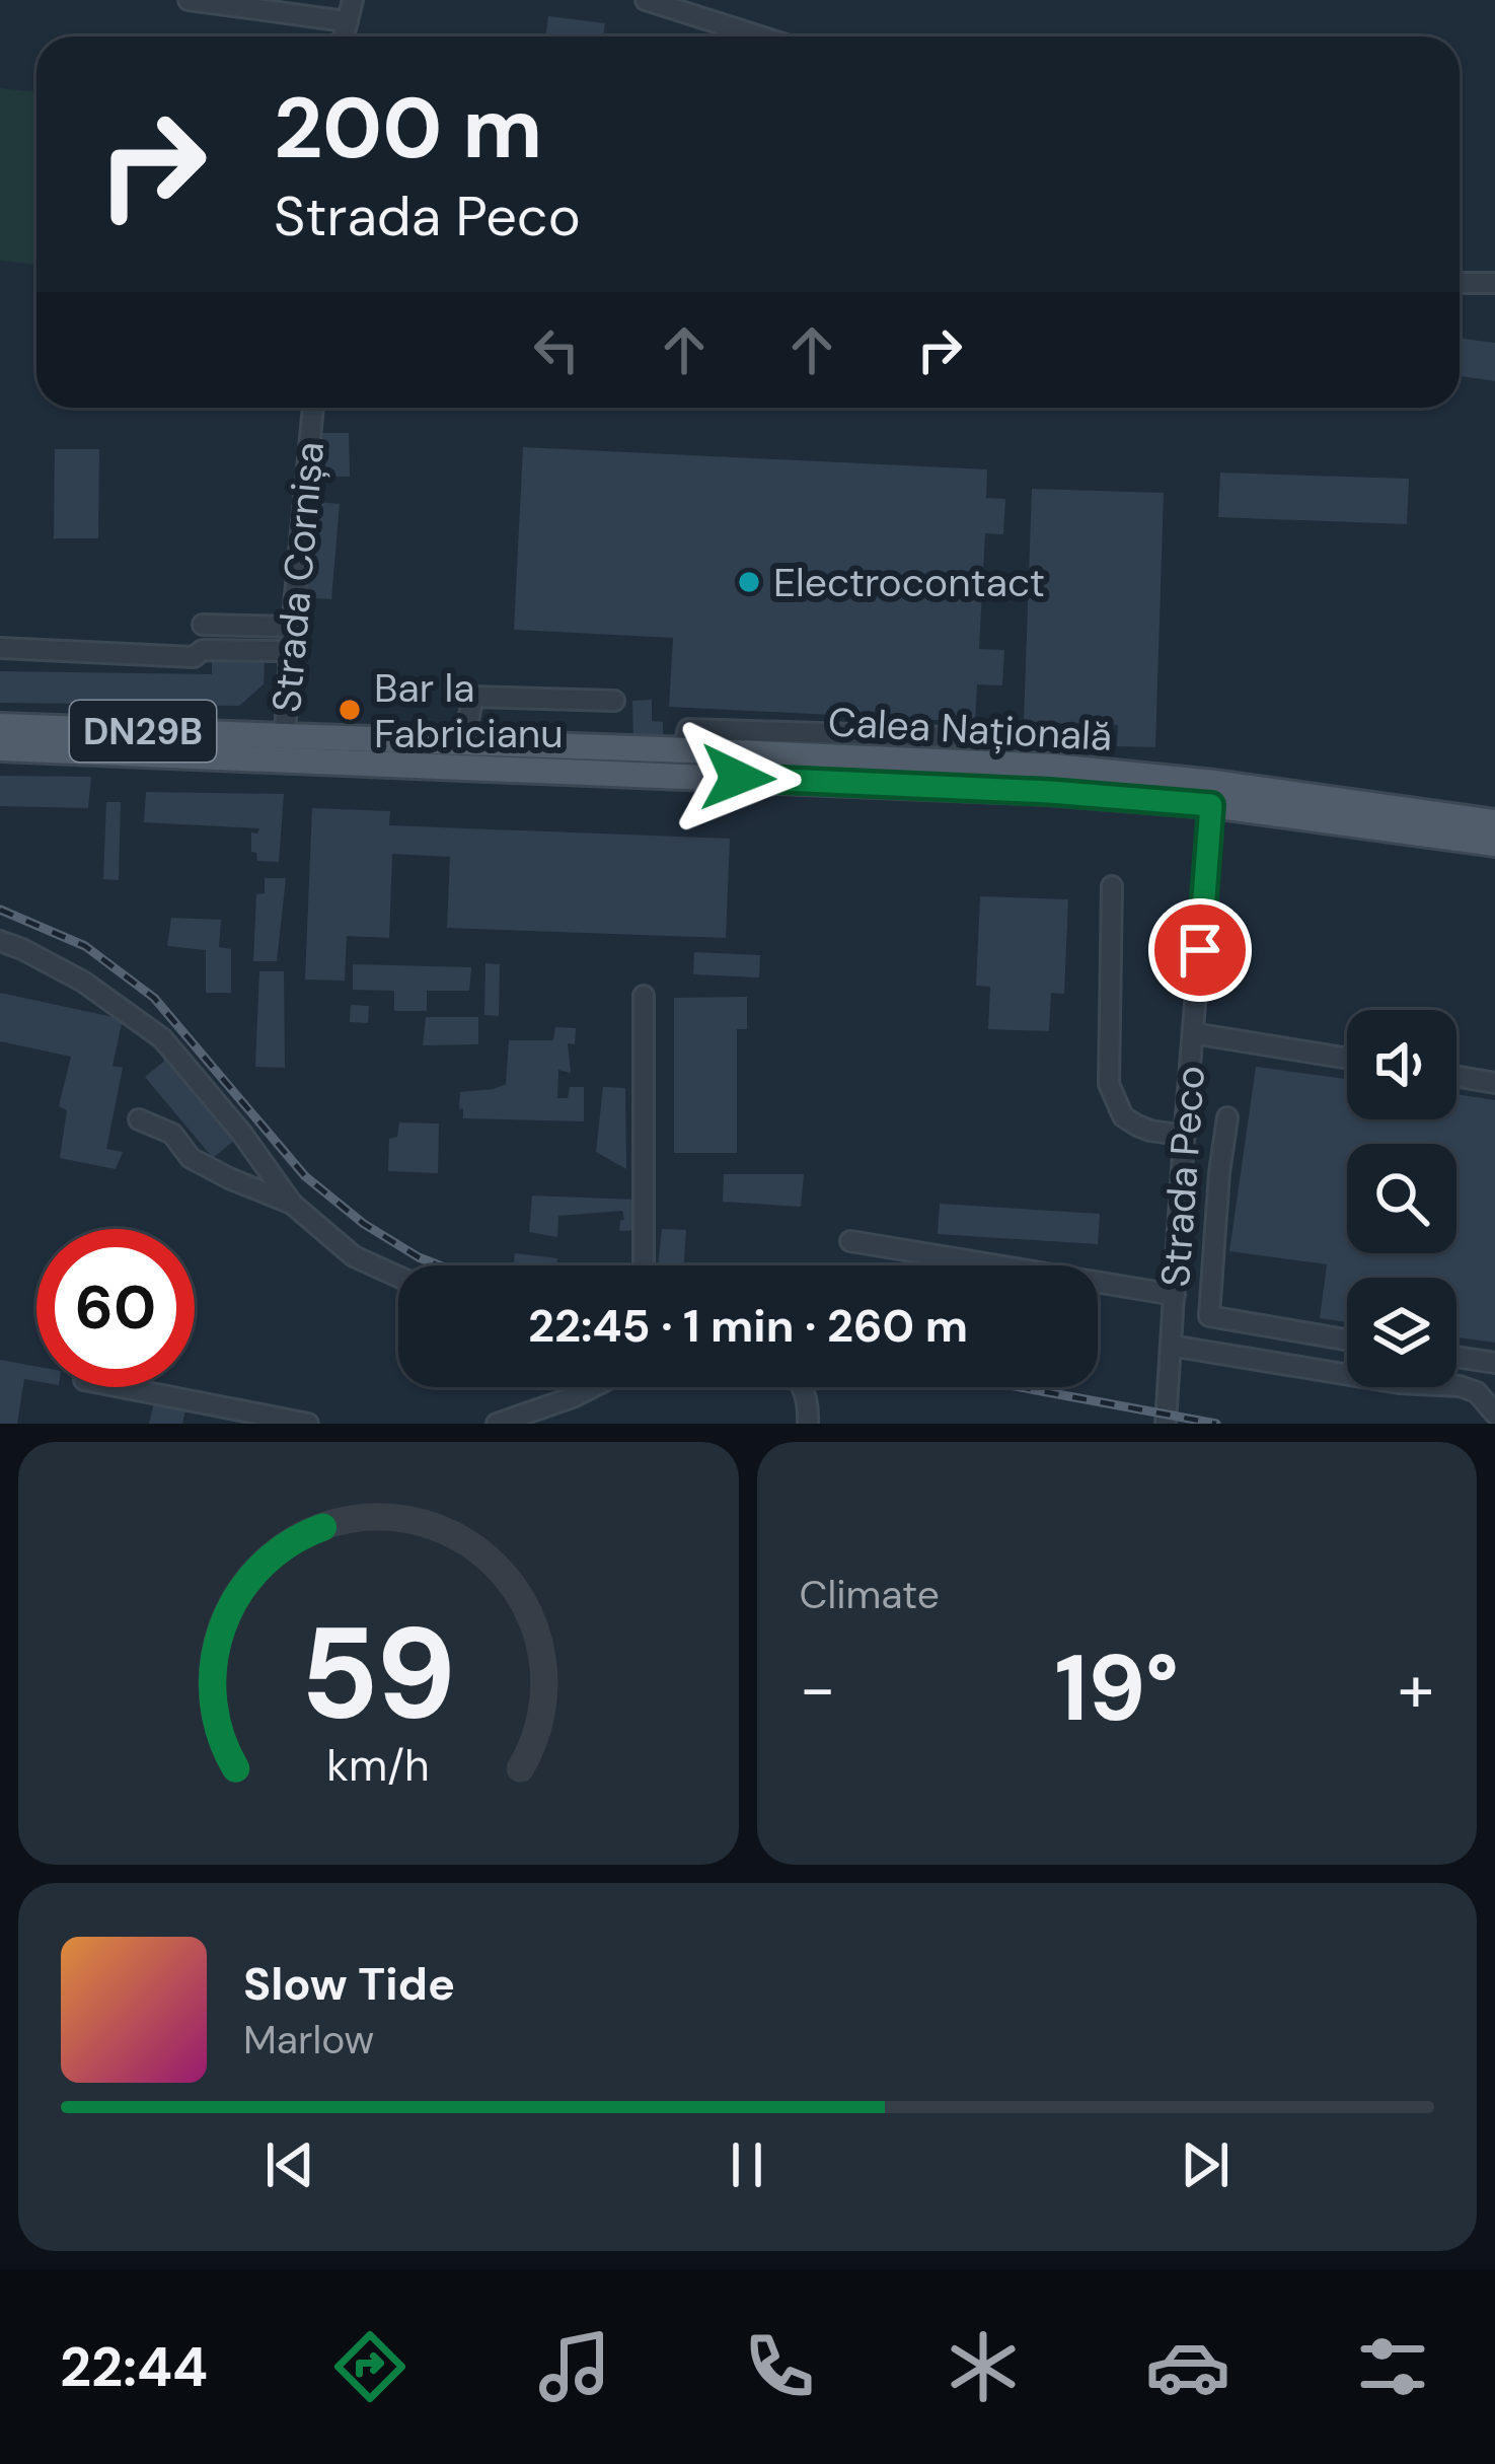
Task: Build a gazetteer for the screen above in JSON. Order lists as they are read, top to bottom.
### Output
{
  "streets": {
    "main road": ["Calea Națională", "DN29B"],
    "street": ["Strada Cornișa", "Strada Peco"]
  },
  "crossings": [
    ["Strada Cornișa", "Calea Națională"],
    ["Calea Națională", "Strada Peco"]
  ],
  "places": ["Electrocontact", "Bar la Fabricianu"],
  "page": {
    "turn": ["200 m", "Strada Peco"],
    "limit": "60",
    "trip": "22:45 · 1 min · 260 m",
    "tile": "Climate",
    "heat": ["−", "19°", "+"],
    "song": ["Slow Tide", "Marlow"],
    "tabs": "22:44",
    "gauge": ["59", "km/h"]
  }
}
